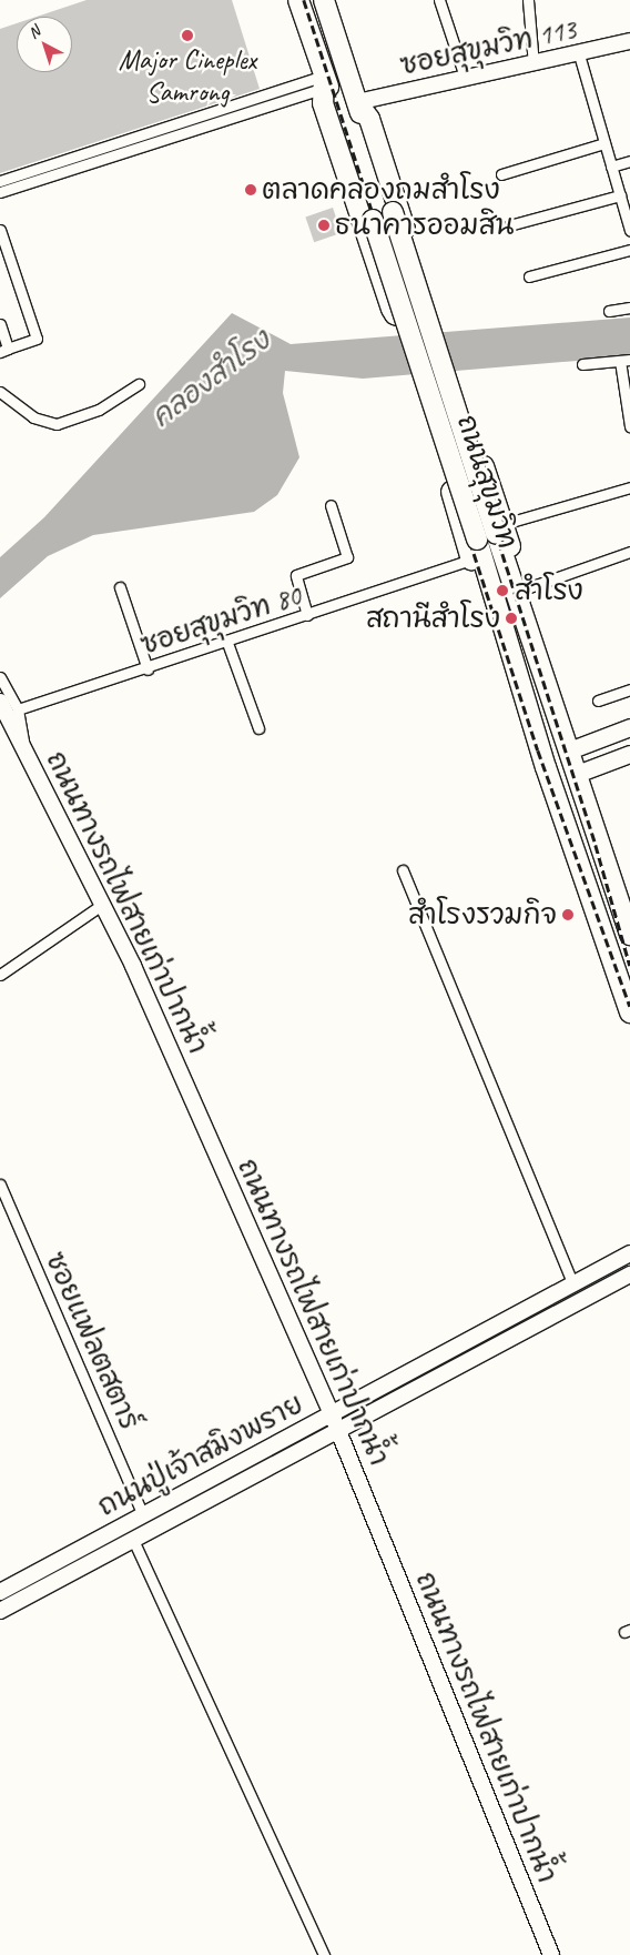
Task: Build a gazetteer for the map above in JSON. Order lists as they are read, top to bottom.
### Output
{
  "streets": {
    "highway": ["ถนนสุขุมวิท"],
    "main road": ["ซอยสุขุมวิท 113", "ถนนทางรถไฟสายเก่าปากน้ำ", "ถนนปู่เจ้าสมิงพราย"],
    "street": ["ซอยสุขุมวิท 80", "ซอยแฟลตสตาร์"]
  },
  "crossings": [
    ["ซอยสุขุมวิท 113", "ถนนสุขุมวิท"],
    ["ซอยสุขุมวิท 80", "ถนนทางรถไฟสายเก่าปากน้ำ"],
    ["ถนนทางรถไฟสายเก่าปากน้ำ", "ถนนปู่เจ้าสมิงพราย"],
    ["ซอยแฟลตสตาร์", "ถนนปู่เจ้าสมิงพราย"]
  ],
  "water": ["คลองสำโรง"],
  "places": [
    "Major Cineplex Samrong",
    "ตลาดคลองถมสำโรง",
    "ธนาคารออมสิน",
    "สำโรง",
    "สถานีสำโรง",
    "สำโรงรวมกิจ"
  ],
  "north": "top left"
}
